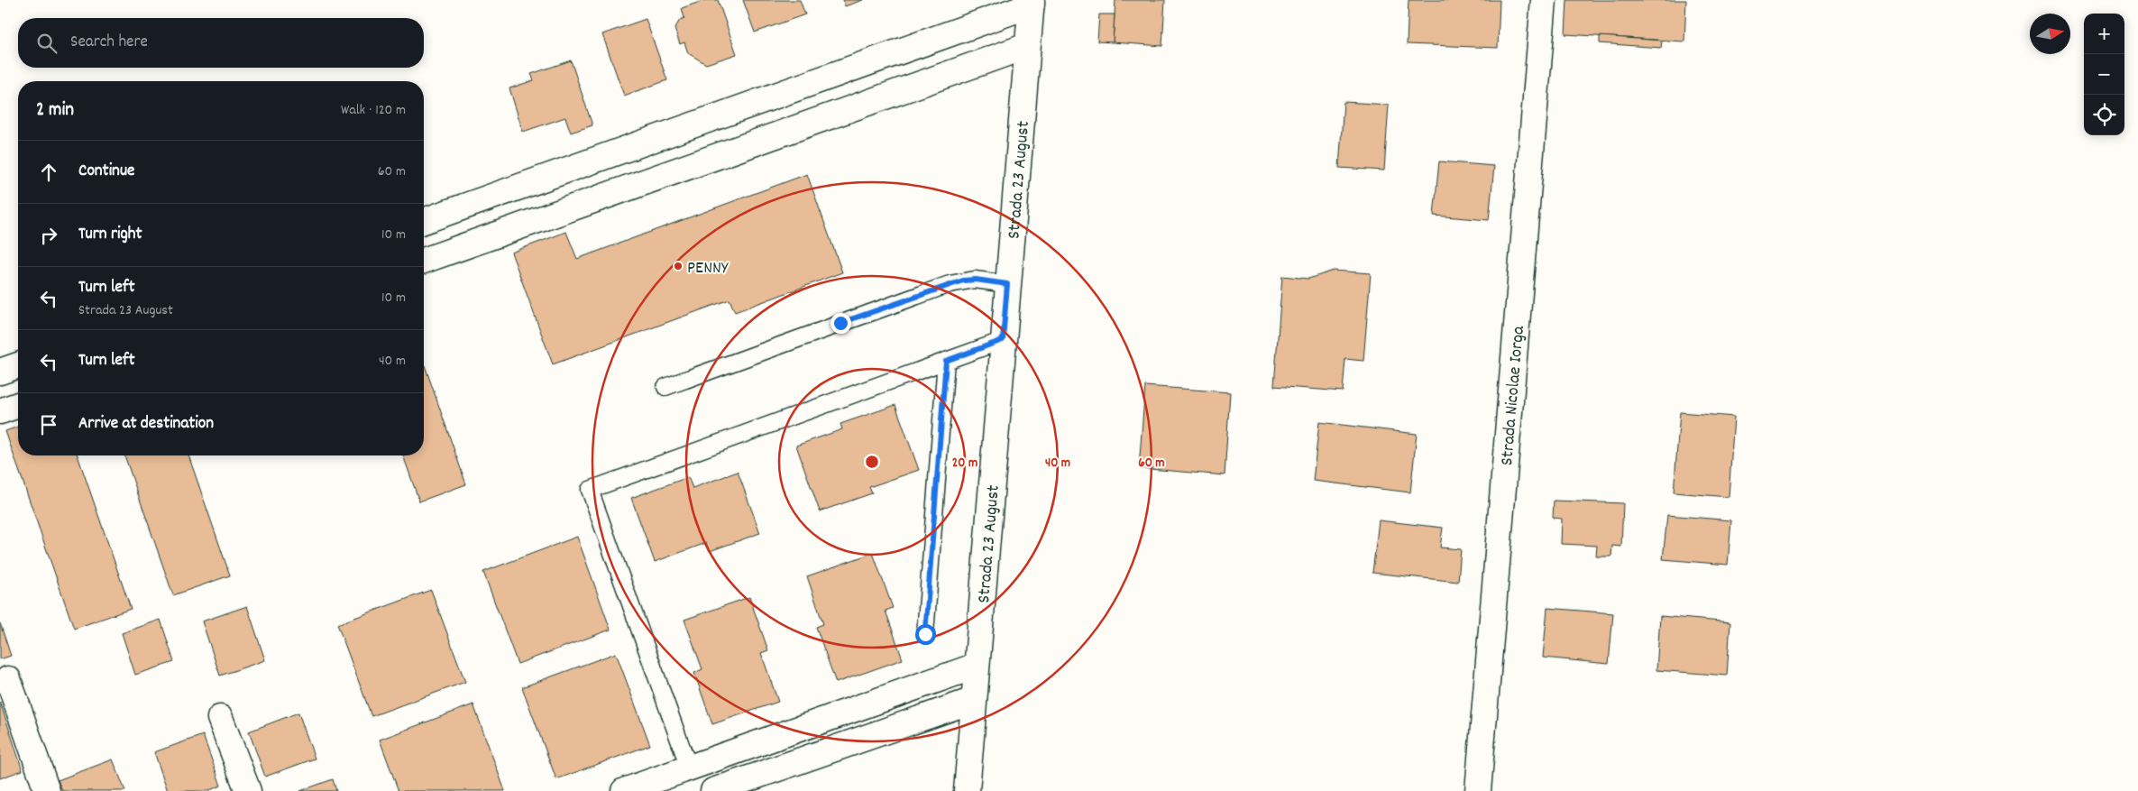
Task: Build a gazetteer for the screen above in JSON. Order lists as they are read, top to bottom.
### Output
{
  "streets": {
    "street": ["Strada 23 August", "Strada Nicolae Iorga"]
  },
  "places": ["PENNY"],
  "north": "right",
  "page": {
    "map_buttons": ["+", "−"],
    "search": "Search here",
    "heading": ["2 min", "Walk · 120 m"],
    "list": [
      ["Continue", "60 m"],
      ["Turn right", "10 m"],
      ["Turn left", "Strada 23 August", "10 m"],
      ["Turn left", "40 m"],
      "Arrive at destination"
    ]
  },
  "rings": ["20 m", "40 m", "60 m"]
}
